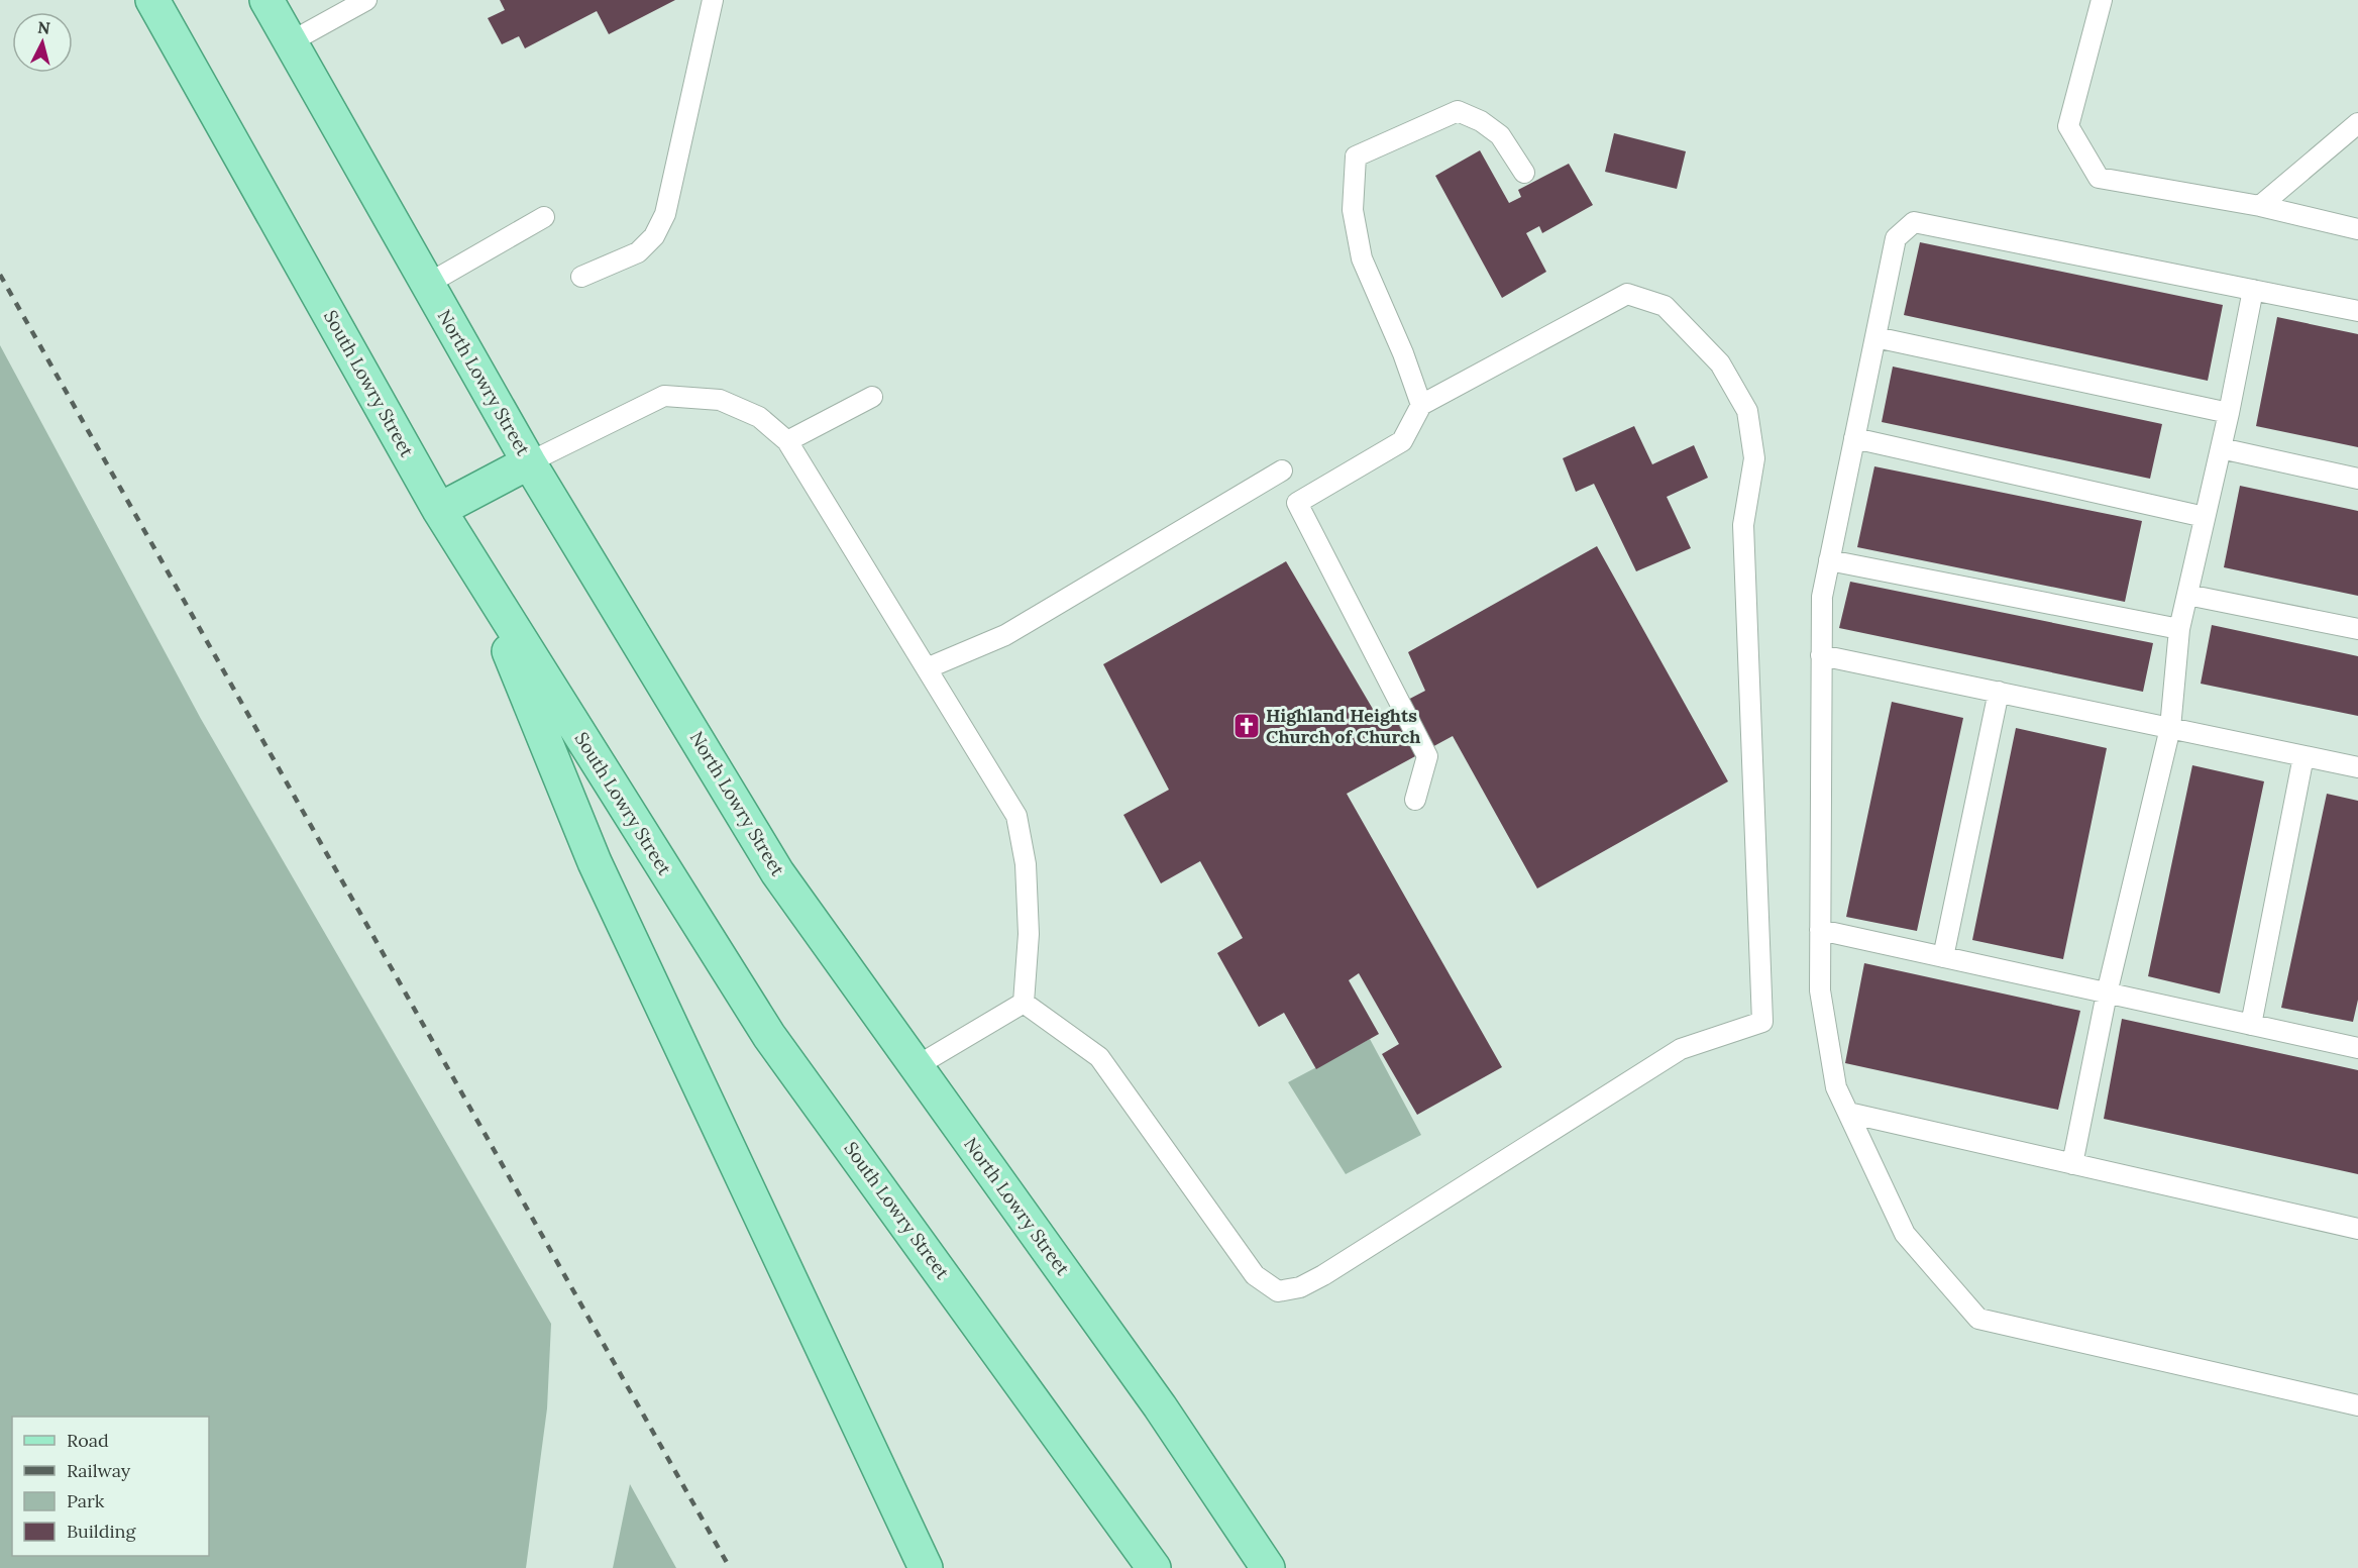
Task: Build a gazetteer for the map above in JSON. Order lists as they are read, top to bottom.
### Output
{
  "streets": {
    "main road": ["North Lowry Street", "South Lowry Street"]
  },
  "places": {
    "church": ["Highland Heights Church of Church"]
  },
  "legend": [
    "Road",
    "Railway",
    "Park",
    "Building"
  ],
  "north": "top"
}
